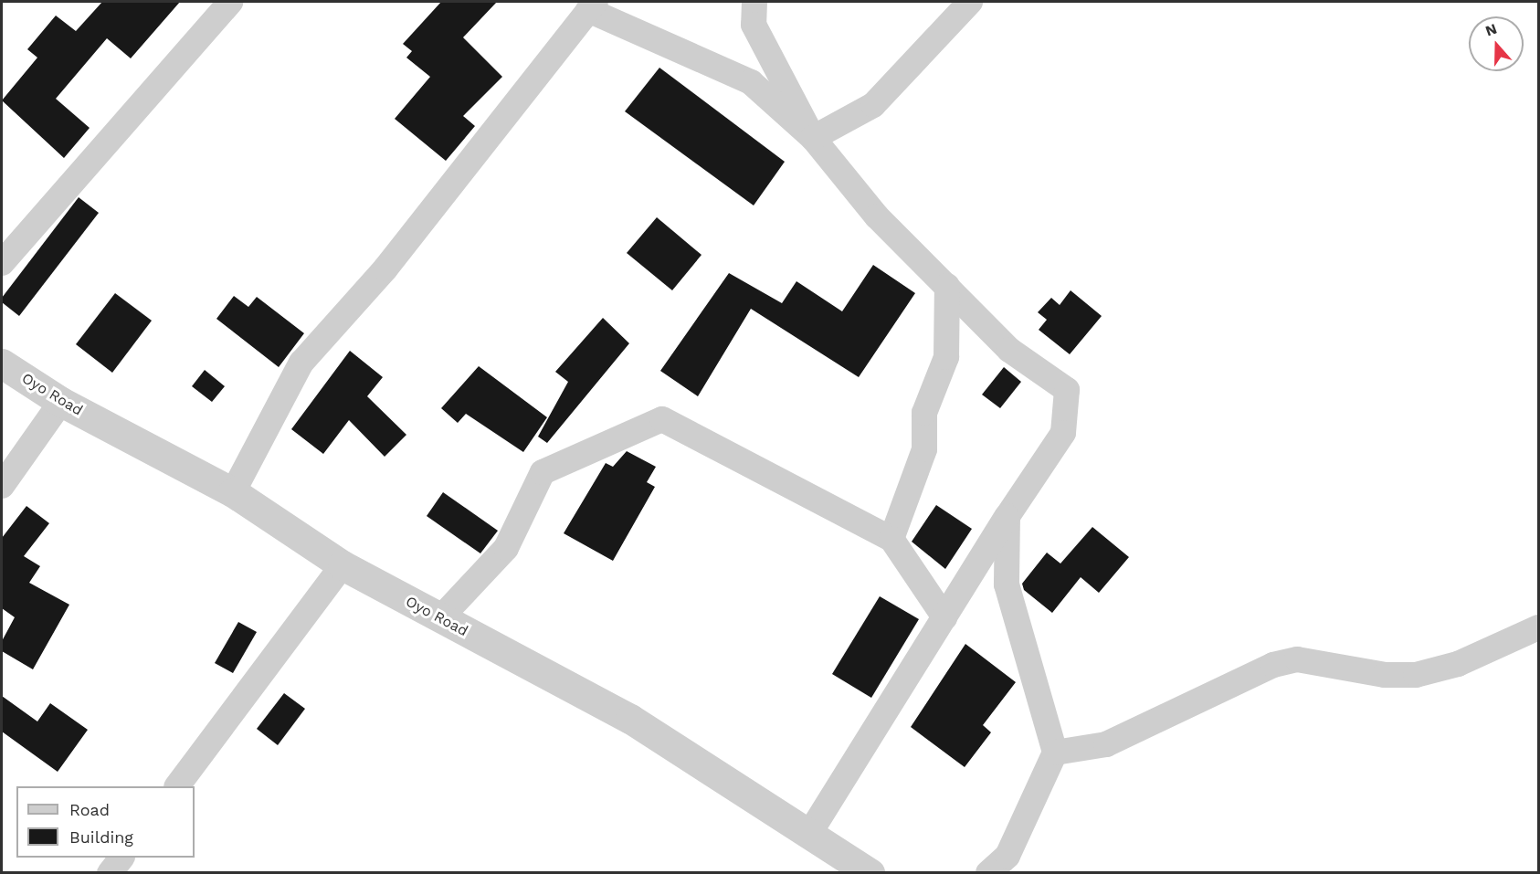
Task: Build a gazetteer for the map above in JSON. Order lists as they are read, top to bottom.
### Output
{
  "streets": {
    "street": ["Oyo Road"]
  },
  "legend": ["Road", "Building"],
  "north": "top"
}
